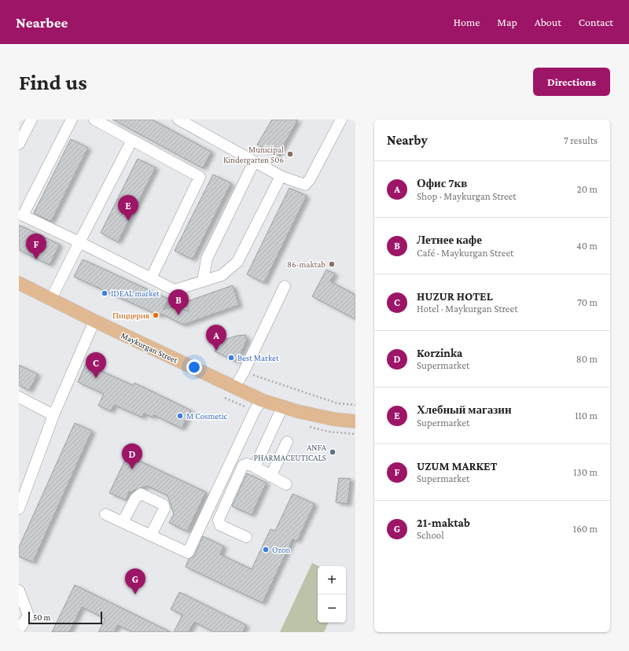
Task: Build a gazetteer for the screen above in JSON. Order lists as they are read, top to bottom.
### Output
{
  "streets": {
    "main road": ["Maykurgan Street"]
  },
  "places": [
    "Municipal Kindergarten 506",
    "86-maktab",
    "IDEAL market",
    "Пиццерия",
    "Best Market",
    "M Cosmetic",
    "ANFA PHARMACEUTICALS",
    "Ozon"
  ],
  "scale_bar": "50 m",
  "page": {
    "header": "Nearbee",
    "nav": [
      "Home",
      "Map",
      "About",
      "Contact"
    ],
    "buttons": "Directions",
    "title": "Find us",
    "heading": ["Nearby", "7 results"],
    "list": [
      {
        "mark": "A",
        "name": "Офис 7кв",
        "note": "Shop · Maykurgan Street",
        "value": "20 m"
      },
      {
        "mark": "B",
        "name": "Летнее кафе",
        "note": "Café · Maykurgan Street",
        "value": "40 m"
      },
      {
        "mark": "C",
        "name": "HUZUR HOTEL",
        "note": "Hotel · Maykurgan Street",
        "value": "70 m"
      },
      {
        "mark": "D",
        "name": "Korzinka",
        "note": "Supermarket",
        "value": "80 m"
      },
      {
        "mark": "E",
        "name": "Хлебный магазин",
        "note": "Supermarket",
        "value": "110 m"
      },
      {
        "mark": "F",
        "name": "UZUM MARKET",
        "note": "Supermarket",
        "value": "130 m"
      },
      {
        "mark": "G",
        "name": "21-maktab",
        "note": "School",
        "value": "160 m"
      }
    ],
    "pins": [
      "E",
      "F",
      "B",
      "A",
      "C",
      "D",
      "G"
    ],
    "map_buttons": ["+", "−"],
    "scale": "50 m"
  }
}
